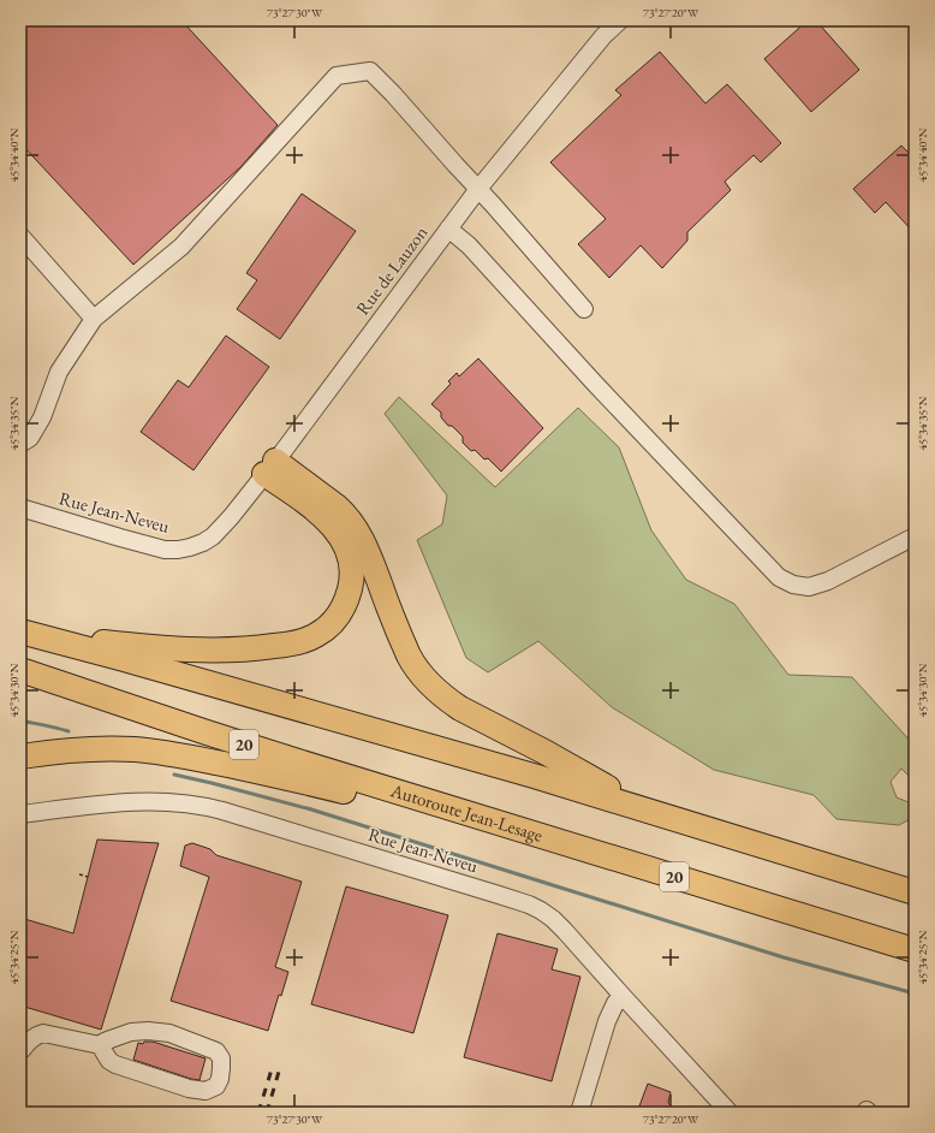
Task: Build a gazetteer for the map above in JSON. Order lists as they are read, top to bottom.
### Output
{
  "streets": {
    "highway": ["20", "Autoroute Jean-Lesage"],
    "street": ["Rue de Lauzon", "Rue Jean-Neveu"]
  },
  "crossings": [
    ["Rue de Lauzon", "Rue Jean-Neveu"]
  ],
  "coordinates": [
    "73°27'30\"W",
    "73°27'20\"W",
    "45°34'40\"N",
    "45°34'35\"N",
    "45°34'30\"N",
    "45°34'25\"N"
  ]
}
